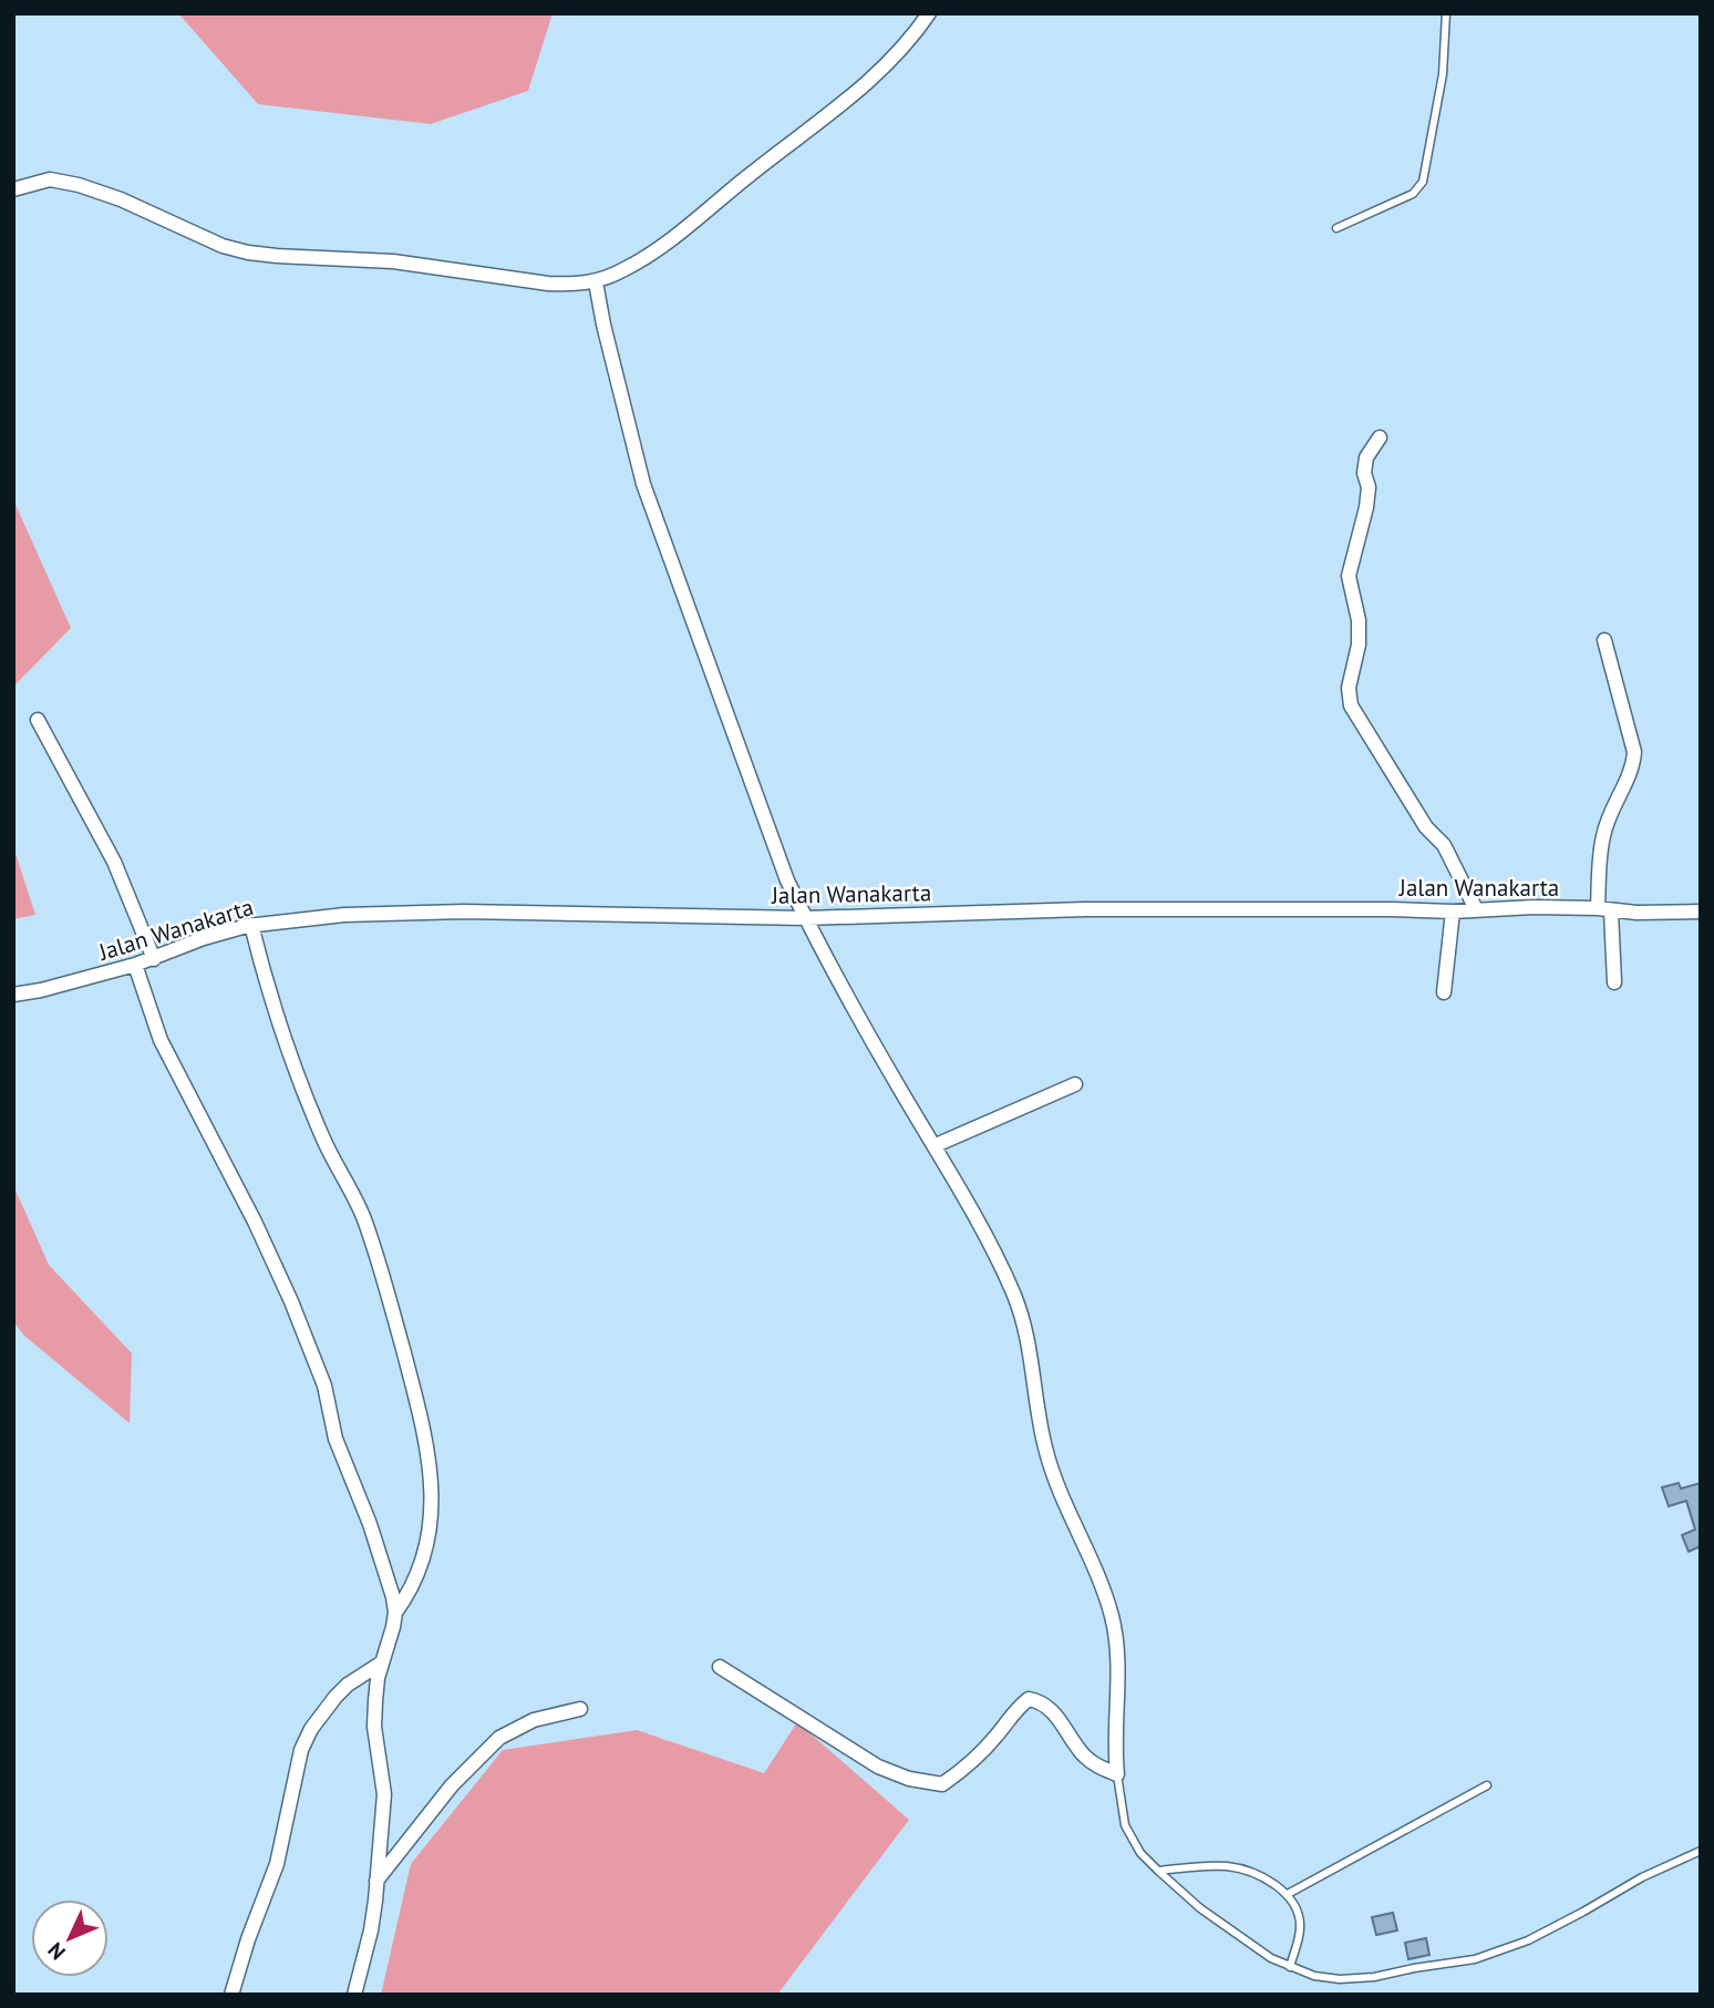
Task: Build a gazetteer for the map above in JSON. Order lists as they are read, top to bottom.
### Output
{
  "streets": {
    "street": ["Jalan Wanakarta"]
  },
  "north": "bottom left"
}
